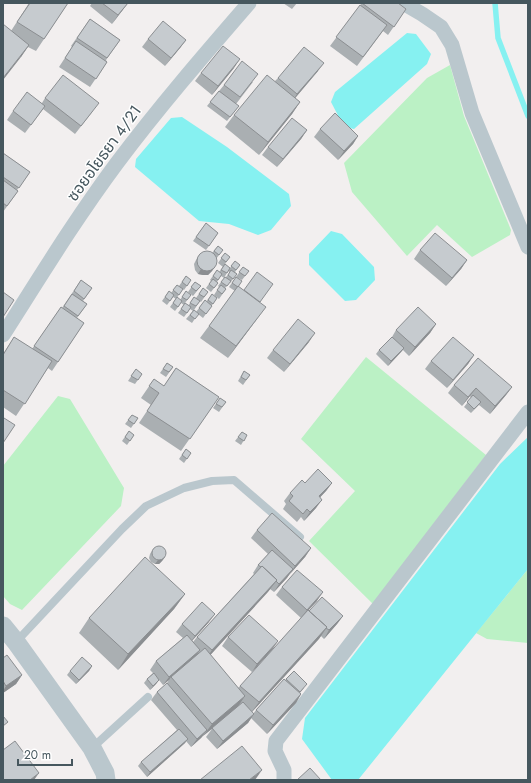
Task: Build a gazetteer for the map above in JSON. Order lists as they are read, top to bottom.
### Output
{
  "streets": {
    "street": ["ซอยอโยธยา 4/21"]
  },
  "scale_bar": "20 m"
}
